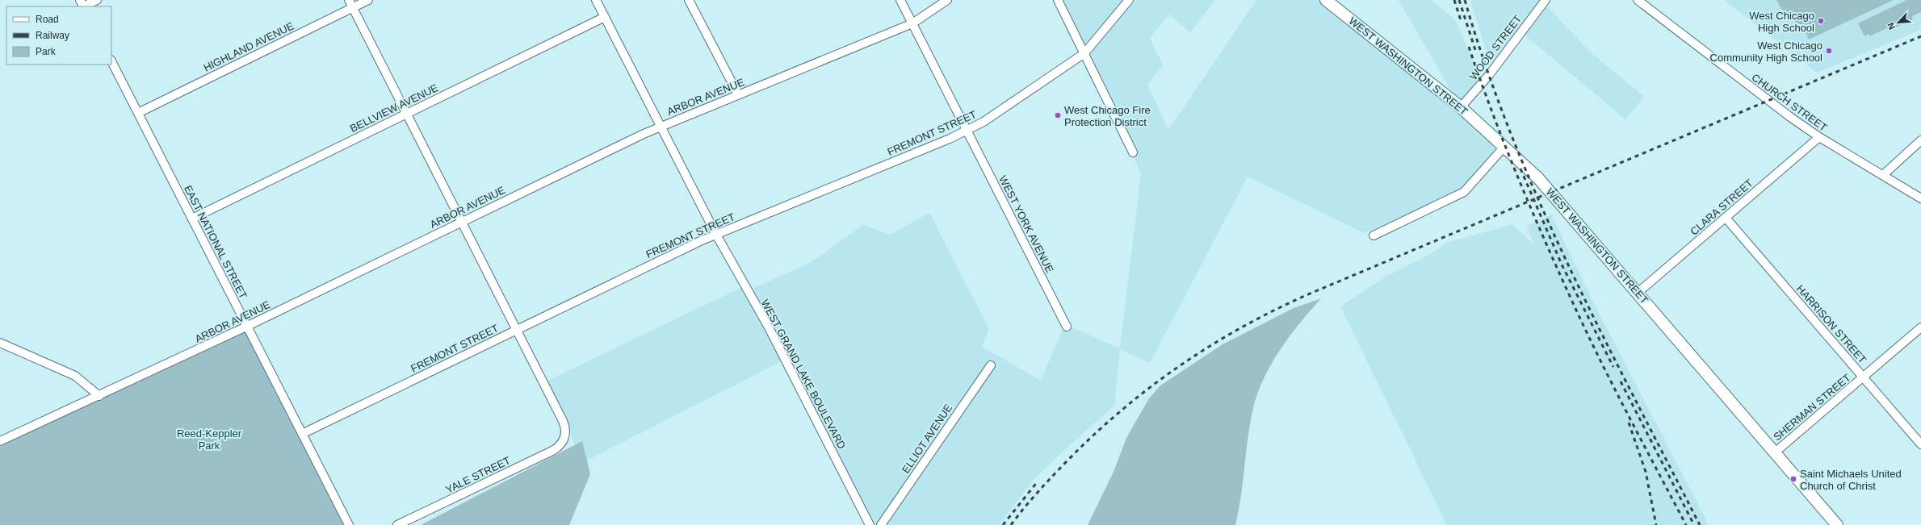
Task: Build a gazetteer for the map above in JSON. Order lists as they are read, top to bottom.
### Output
{
  "streets": {
    "main road": ["WEST WASHINGTON STREET"],
    "street": [
      "HIGHLAND AVENUE",
      "WOOD STREET",
      "ARBOR AVENUE",
      "CHURCH STREET",
      "BELLVIEW AVENUE",
      "FREMONT STREET",
      "CLARA STREET",
      "WEST YORK AVENUE",
      "EAST NATIONAL STREET",
      "HARRISON STREET",
      "WEST GRAND LAKE BOULEVARD",
      "SHERMAN STREET",
      "ELLIOT AVENUE",
      "YALE STREET"
    ]
  },
  "crossings": [
    ["HIGHLAND AVENUE", "EAST NATIONAL STREET"],
    ["WOOD STREET", "WEST WASHINGTON STREET"],
    ["WEST WASHINGTON STREET", "CLARA STREET"],
    ["WEST WASHINGTON STREET", "SHERMAN STREET"],
    ["ARBOR AVENUE", "WEST YORK AVENUE"],
    ["ARBOR AVENUE", "EAST NATIONAL STREET"],
    ["ARBOR AVENUE", "WEST GRAND LAKE BOULEVARD"],
    ["CHURCH STREET", "CLARA STREET"],
    ["BELLVIEW AVENUE", "EAST NATIONAL STREET"],
    ["BELLVIEW AVENUE", "WEST GRAND LAKE BOULEVARD"],
    ["FREMONT STREET", "WEST YORK AVENUE"],
    ["FREMONT STREET", "EAST NATIONAL STREET"],
    ["FREMONT STREET", "WEST GRAND LAKE BOULEVARD"],
    ["FREMONT STREET", "YALE STREET"],
    ["CLARA STREET", "HARRISON STREET"],
    ["HARRISON STREET", "SHERMAN STREET"]
  ],
  "parks": ["Reed-Keppler Park"],
  "places": [
    "West Chicago High School",
    "West Chicago Community High School",
    "West Chicago Fire Protection District",
    "Saint Michaels United Church of Christ"
  ],
  "legend": ["Road", "Railway", "Park"],
  "north": "bottom left"
}
